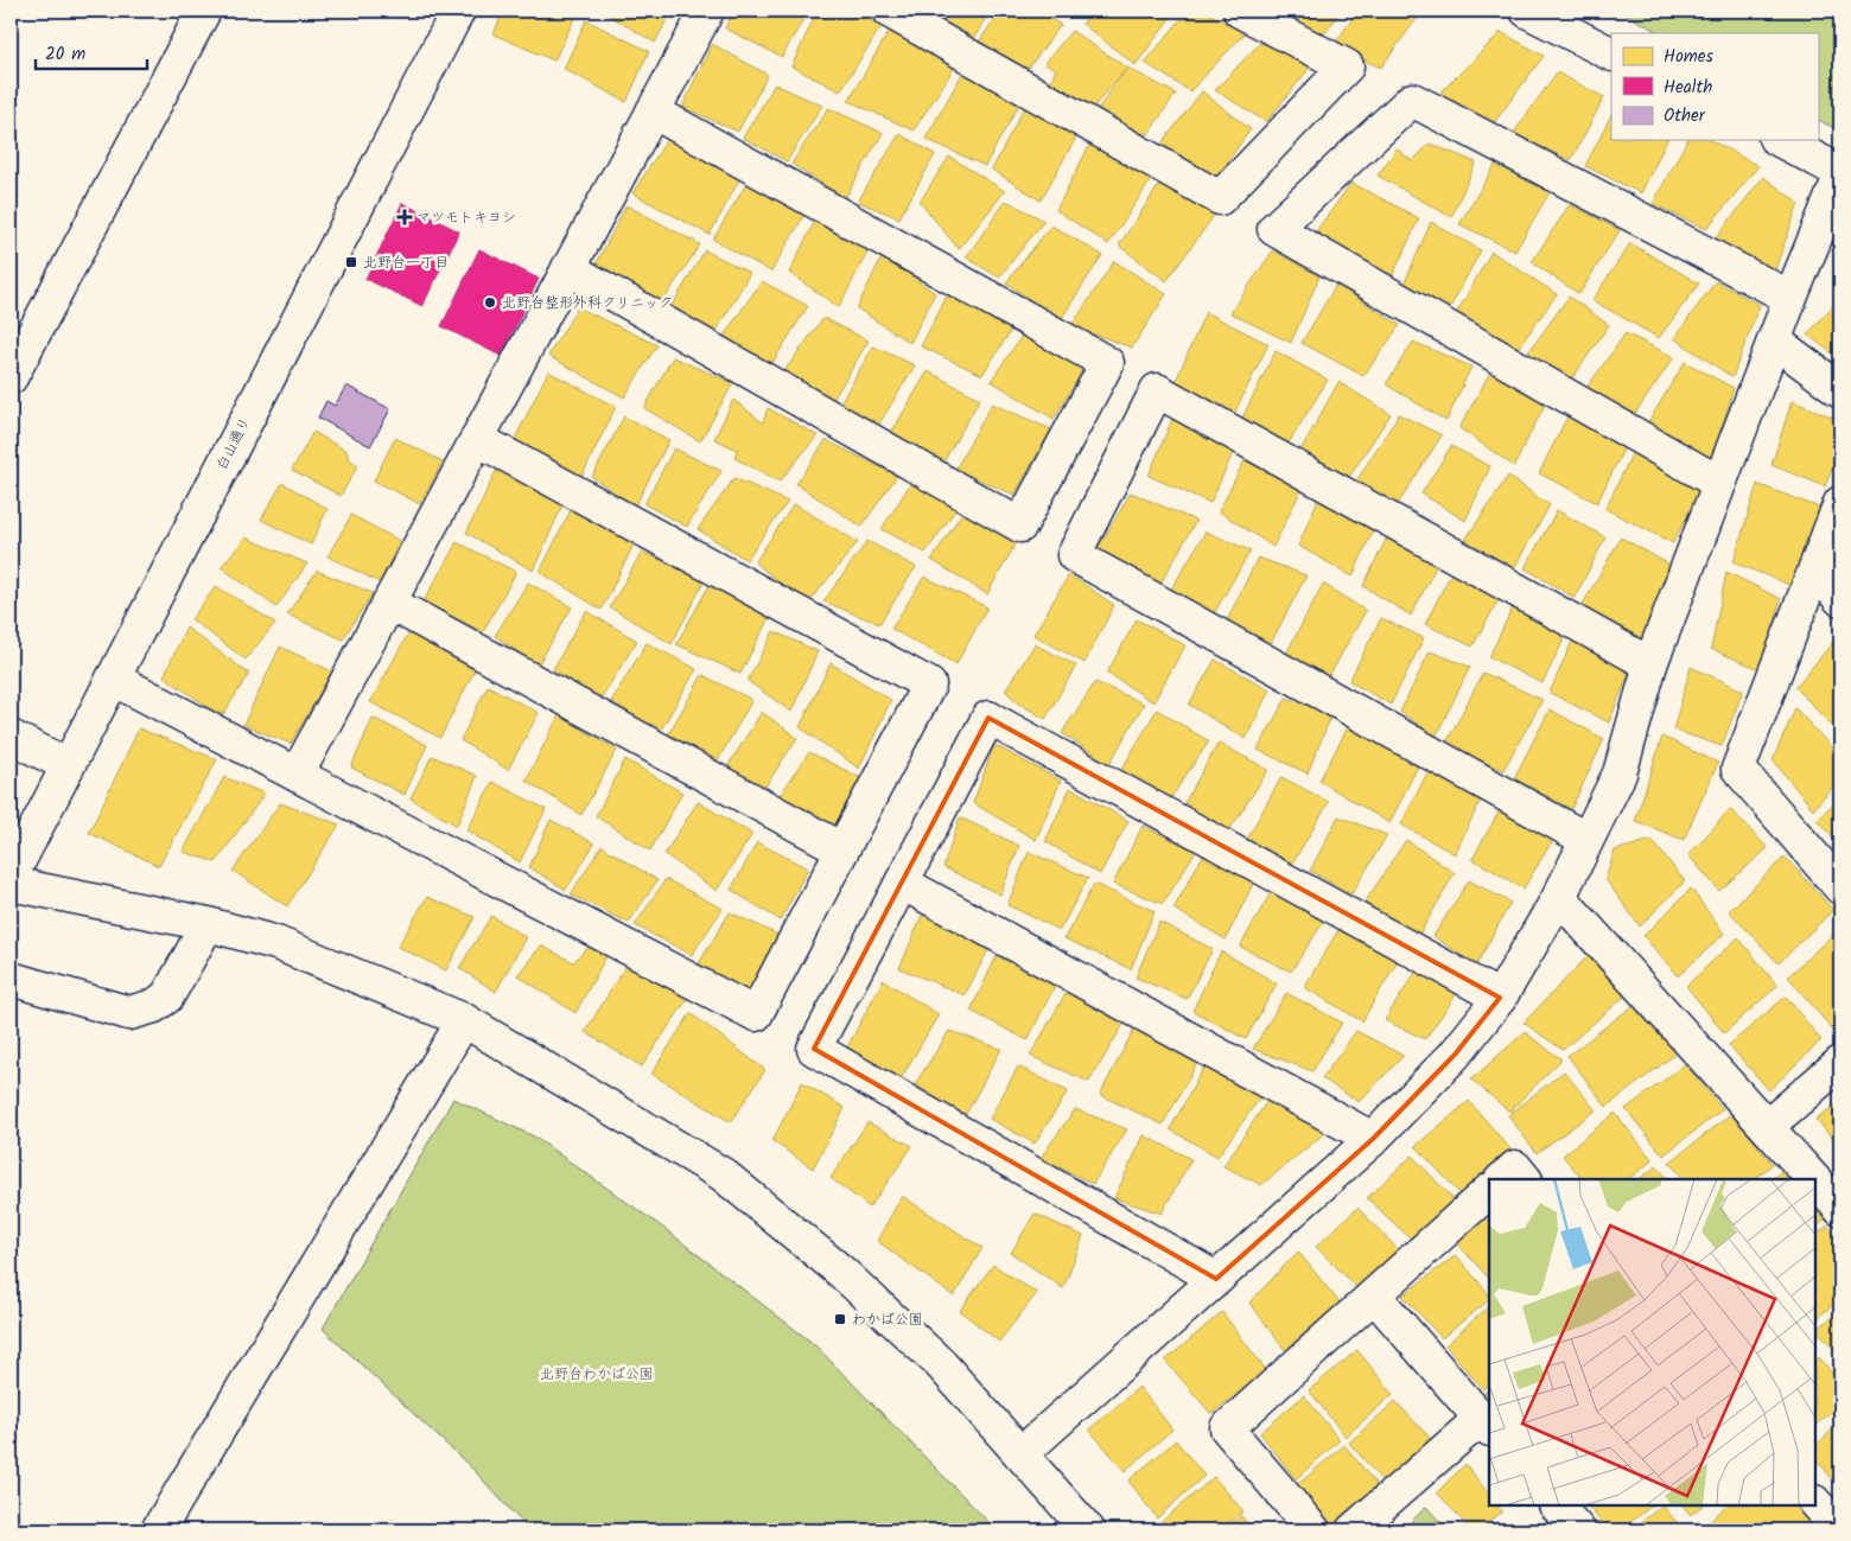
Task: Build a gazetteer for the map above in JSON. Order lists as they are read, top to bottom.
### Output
{
  "streets": {
    "street": ["白山通り"]
  },
  "parks": ["北野台わかば公園"],
  "places": {
    "health": ["マツモトキヨシ"],
    "transit": ["北野台一丁目", "わかば公園"],
    "other": ["北野台整形外科クリニック"]
  },
  "legend": ["Homes", "Health", "Other"],
  "scale_bar": "20 m"
}
